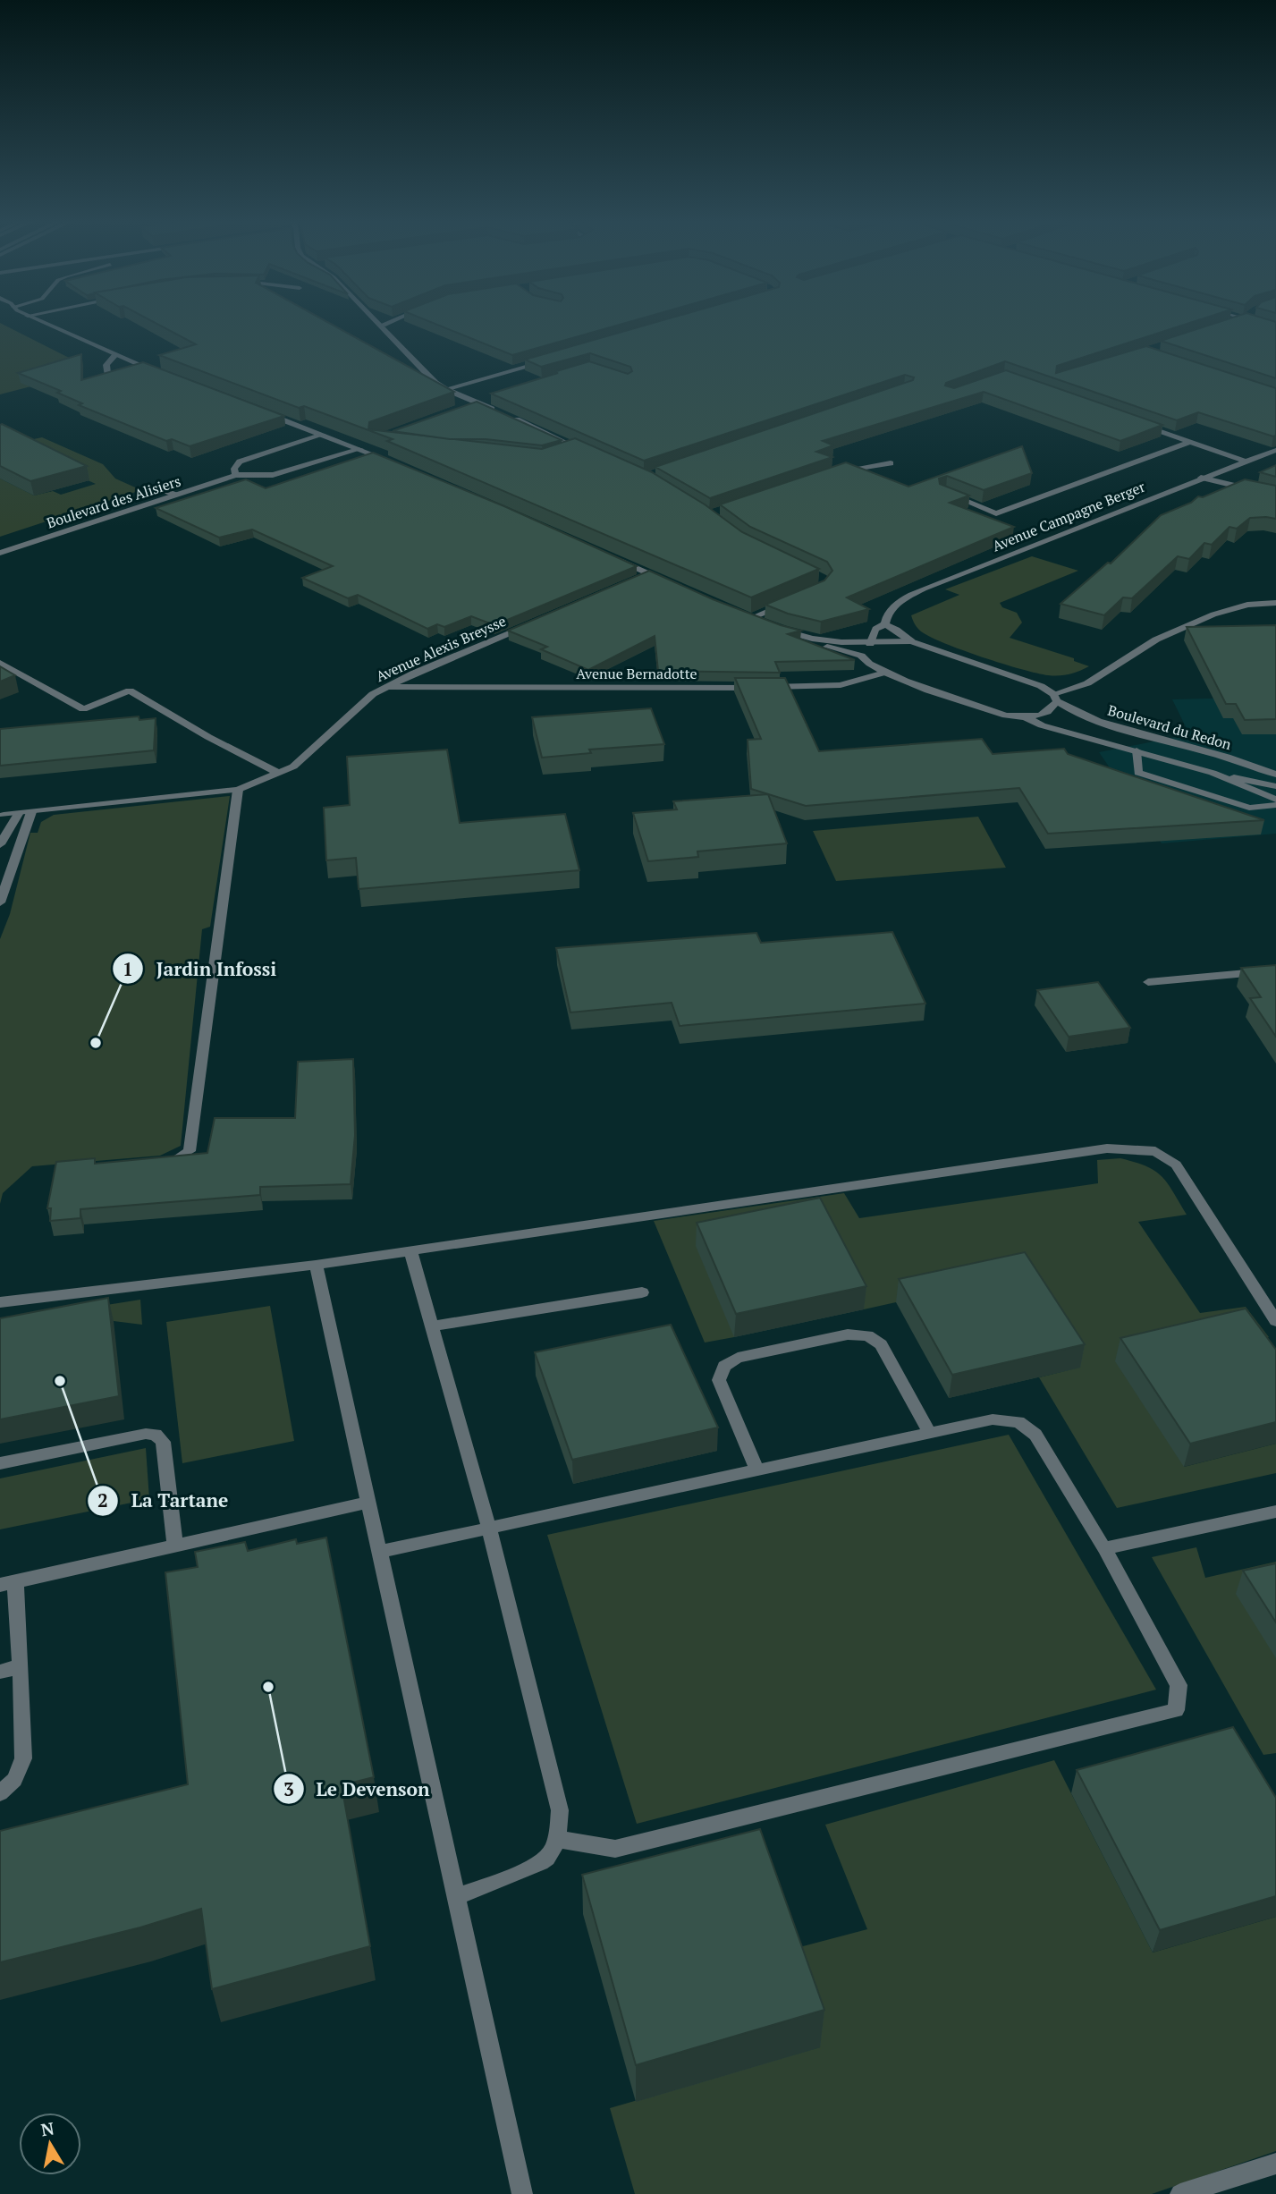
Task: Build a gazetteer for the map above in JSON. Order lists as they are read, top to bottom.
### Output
{
  "streets": {
    "street": [
      "Boulevard des Alisiers",
      "Avenue Campagne Berger",
      "Avenue Alexis Breysse",
      "Avenue Bernadotte",
      "Boulevard du Redon"
    ]
  },
  "crossings": [
    ["Avenue Campagne Berger", "Boulevard du Redon"],
    ["Avenue Alexis Breysse", "Avenue Bernadotte"],
    ["Avenue Bernadotte", "Boulevard du Redon"]
  ],
  "places": ["Jardin Infossi", "La Tartane", "Le Devenson"],
  "north": "top"
}
